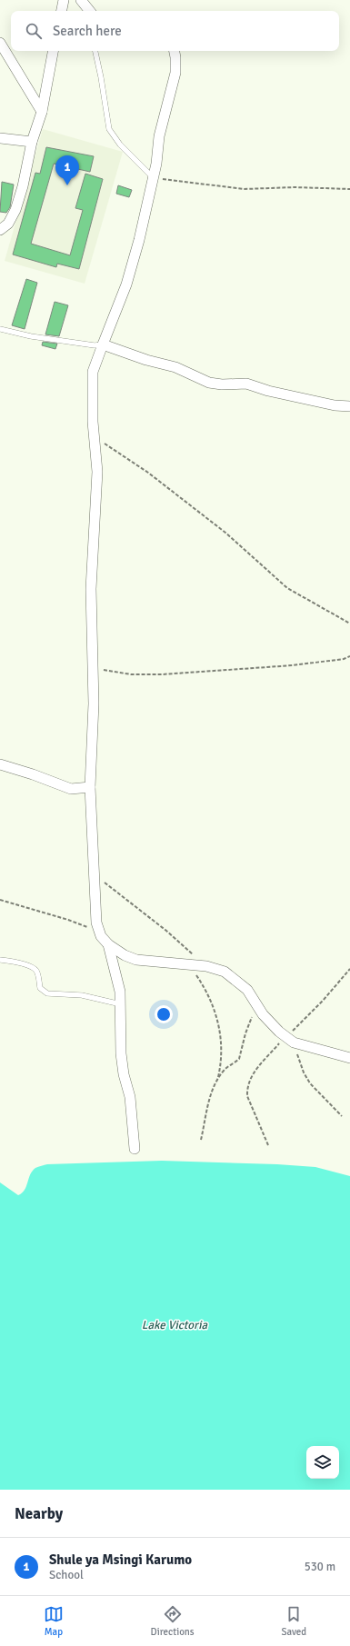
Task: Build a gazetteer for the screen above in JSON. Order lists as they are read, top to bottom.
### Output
{
  "water": ["Lake Victoria"],
  "page": {
    "search": "Search here",
    "pins": "1",
    "heading": "Nearby",
    "list": [
      {
        "mark": "1",
        "name": "Shule ya Msingi Karumo",
        "note": "School",
        "value": "530 m"
      }
    ],
    "nav": ["Map", "Directions", "Saved"]
  }
}
